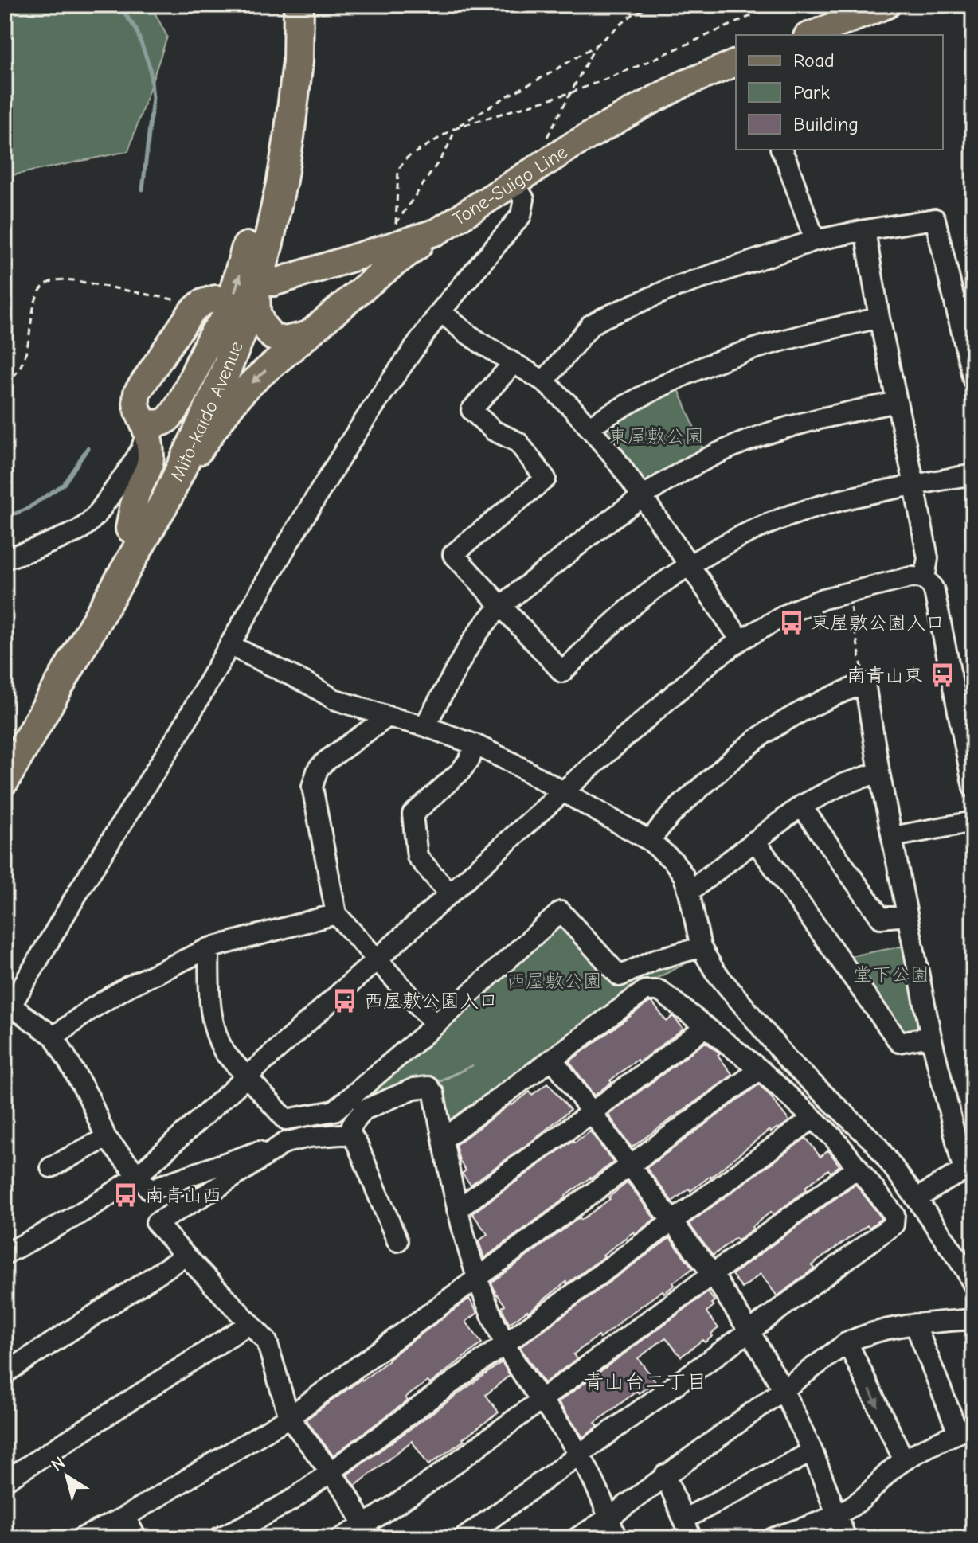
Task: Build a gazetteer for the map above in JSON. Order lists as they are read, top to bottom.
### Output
{
  "streets": {
    "highway": ["Mito-kaido Avenue"],
    "main road": ["Tone-Suigo Line"]
  },
  "crossings": [
    ["Tone-Suigo Line", "Mito-kaido Avenue"]
  ],
  "districts": ["青山台二丁目"],
  "parks": ["東屋敷公園", "堂下公園", "西屋敷公園"],
  "places": {
    "bus stop": [
      "東屋敷公園入口",
      "南青山東",
      "西屋敷公園入口",
      "南青山西"
    ]
  },
  "legend": ["Road", "Park", "Building"],
  "north": "top left"
}
